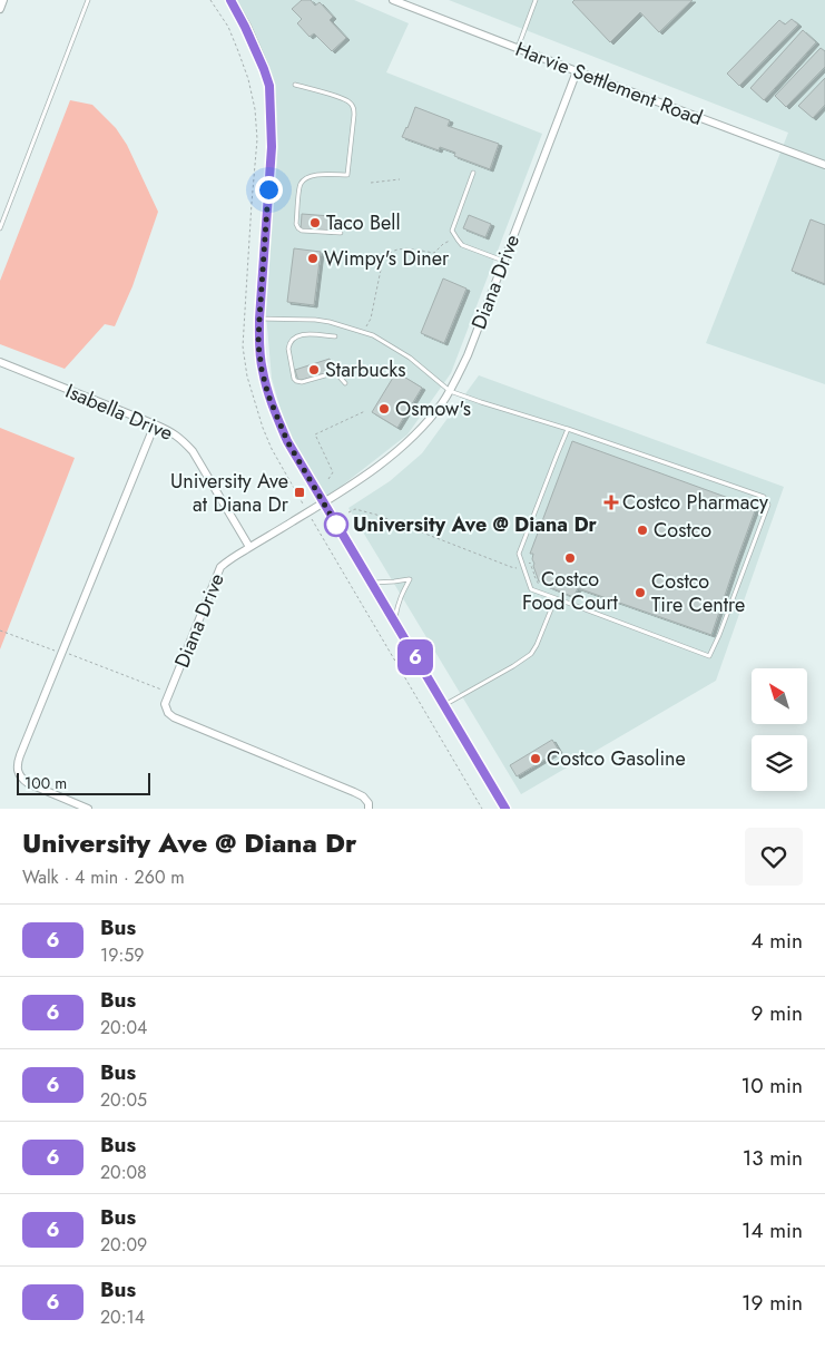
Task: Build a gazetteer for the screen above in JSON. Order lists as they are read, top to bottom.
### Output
{
  "streets": {
    "street": ["Harvie Settlement Road", "Diana Drive", "Isabella Drive"]
  },
  "crossings": [
    ["Harvie Settlement Road", "Diana Drive"],
    ["Diana Drive", "Isabella Drive"]
  ],
  "places": {
    "other": [
      "Taco Bell",
      "Wimpy's Diner",
      "Starbucks",
      "Osmow's",
      "University Ave @ Diana Dr",
      "Costco",
      "Costco Food Court",
      "Costco Tire Centre",
      "Costco Gasoline"
    ],
    "transit": ["University Ave at Diana Dr"],
    "health": ["Costco Pharmacy"]
  },
  "lines": ["bus line 6"],
  "scale_bar": "100 m",
  "north": "top left",
  "page": {
    "on_map": "6",
    "scale": "100 m",
    "heading": ["University Ave @ Diana Dr", "Walk · 4 min · 260 m"],
    "list": [
      {
        "mark": "6",
        "name": "Bus",
        "note": "19:59",
        "value": "4 min"
      },
      {
        "mark": "6",
        "name": "Bus",
        "note": "20:04",
        "value": "9 min"
      },
      {
        "mark": "6",
        "name": "Bus",
        "note": "20:05",
        "value": "10 min"
      },
      {
        "mark": "6",
        "name": "Bus",
        "note": "20:08",
        "value": "13 min"
      },
      {
        "mark": "6",
        "name": "Bus",
        "note": "20:09",
        "value": "14 min"
      },
      {
        "mark": "6",
        "name": "Bus",
        "note": "20:14",
        "value": "19 min"
      }
    ]
  }
}
